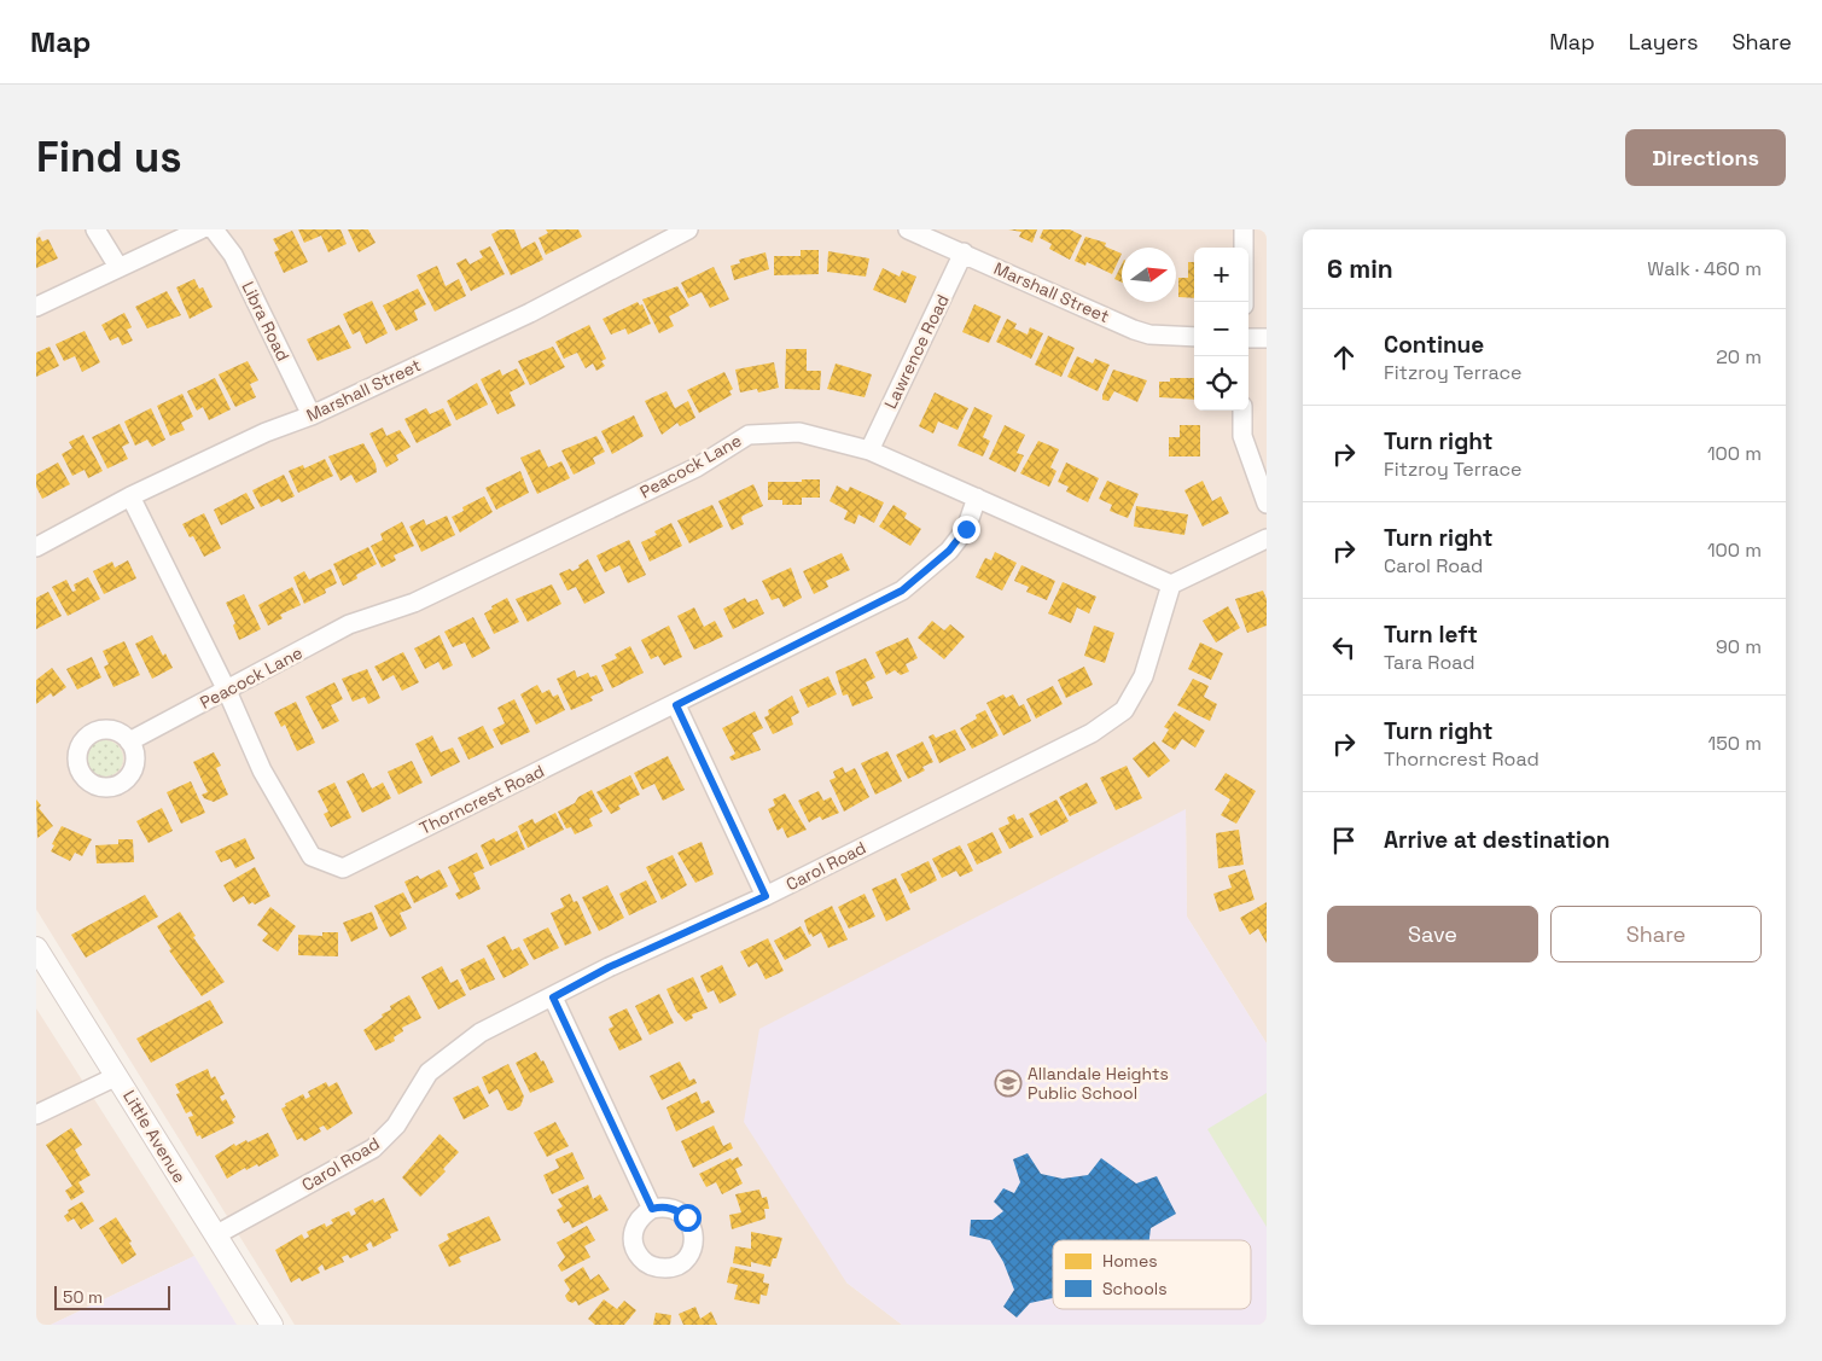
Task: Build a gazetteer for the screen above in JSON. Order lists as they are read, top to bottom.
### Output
{
  "streets": {
    "street": [
      "Marshall Street",
      "Libra Road",
      "Lawrence Road",
      "Peacock Lane",
      "Thorncrest Road",
      "Carol Road",
      "Little Avenue"
    ]
  },
  "crossings": [
    ["Marshall Street", "Libra Road"],
    ["Marshall Street", "Lawrence Road"],
    ["Marshall Street", "Thorncrest Road"],
    ["Lawrence Road", "Peacock Lane"],
    ["Peacock Lane", "Thorncrest Road"],
    ["Peacock Lane", "Carol Road"],
    ["Carol Road", "Little Avenue"]
  ],
  "places": {
    "school or university": ["Allandale Heights Public School"]
  },
  "legend": ["Homes", "Schools"],
  "scale_bar": "50 m",
  "north": "right",
  "page": {
    "header": "Map",
    "nav": ["Map", "Layers", "Share"],
    "buttons": [
      "Directions",
      ["Save", "Share"]
    ],
    "title": "Find us",
    "heading": ["6 min", "Walk · 460 m"],
    "map_buttons": ["+", "−"],
    "list": [
      ["Continue", "Fitzroy Terrace", "20 m"],
      ["Turn right", "Fitzroy Terrace", "100 m"],
      ["Turn right", "Carol Road", "100 m"],
      ["Turn left", "Tara Road", "90 m"],
      ["Turn right", "Thorncrest Road", "150 m"],
      "Arrive at destination"
    ],
    "scale": "50 m"
  }
}
